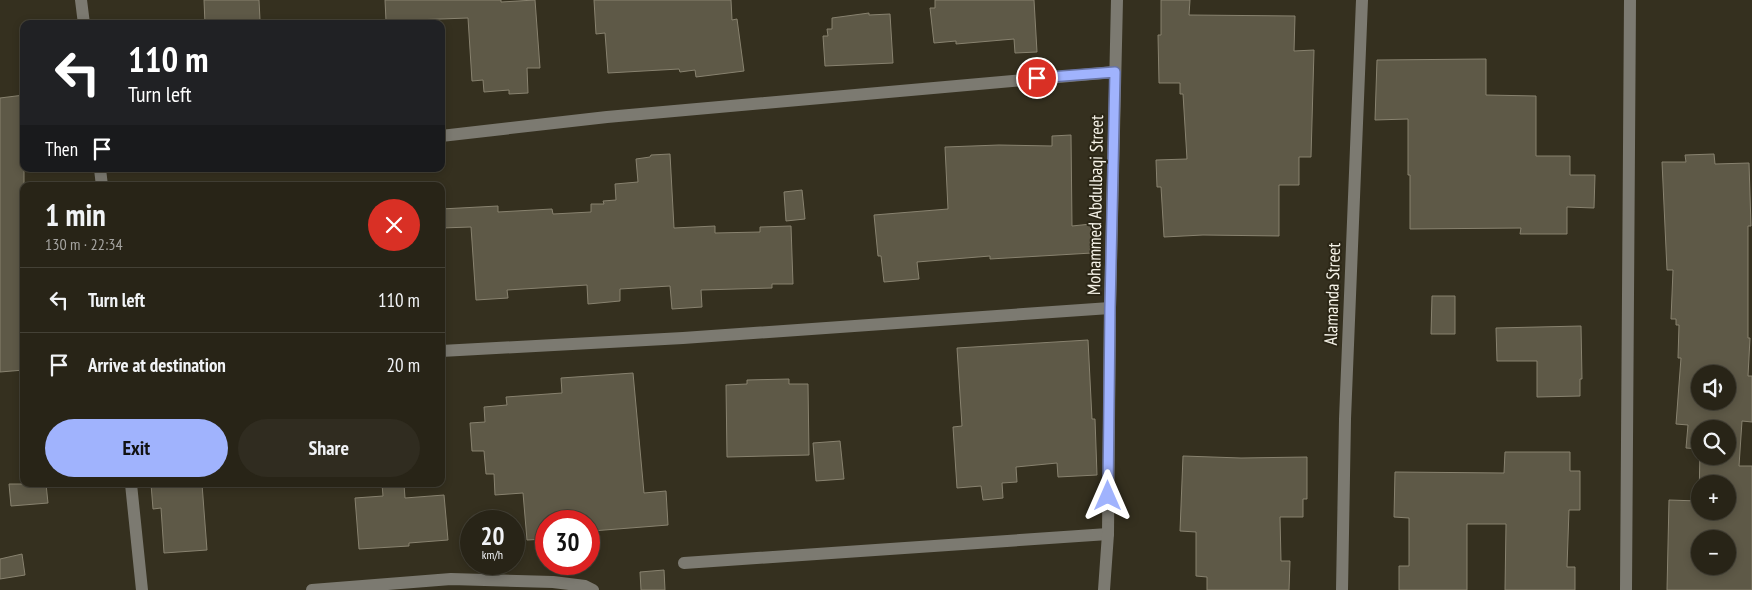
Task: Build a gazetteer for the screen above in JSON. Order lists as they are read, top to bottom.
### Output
{
  "streets": {
    "street": ["Mohammed Abdulbaqi Street", "Alamanda Street"]
  },
  "page": {
    "turn": ["110 m", "Turn left"],
    "then": "Then",
    "heading": ["1 min", "130 m · 22:34"],
    "list": [
      {
        "name": "Turn left",
        "value": "110 m"
      },
      {
        "name": "Arrive at destination",
        "value": "20 m"
      }
    ],
    "map_buttons": ["+", "−"],
    "buttons": ["Exit", "Share"],
    "speed": "20 km/h",
    "limit": "30"
  }
}
